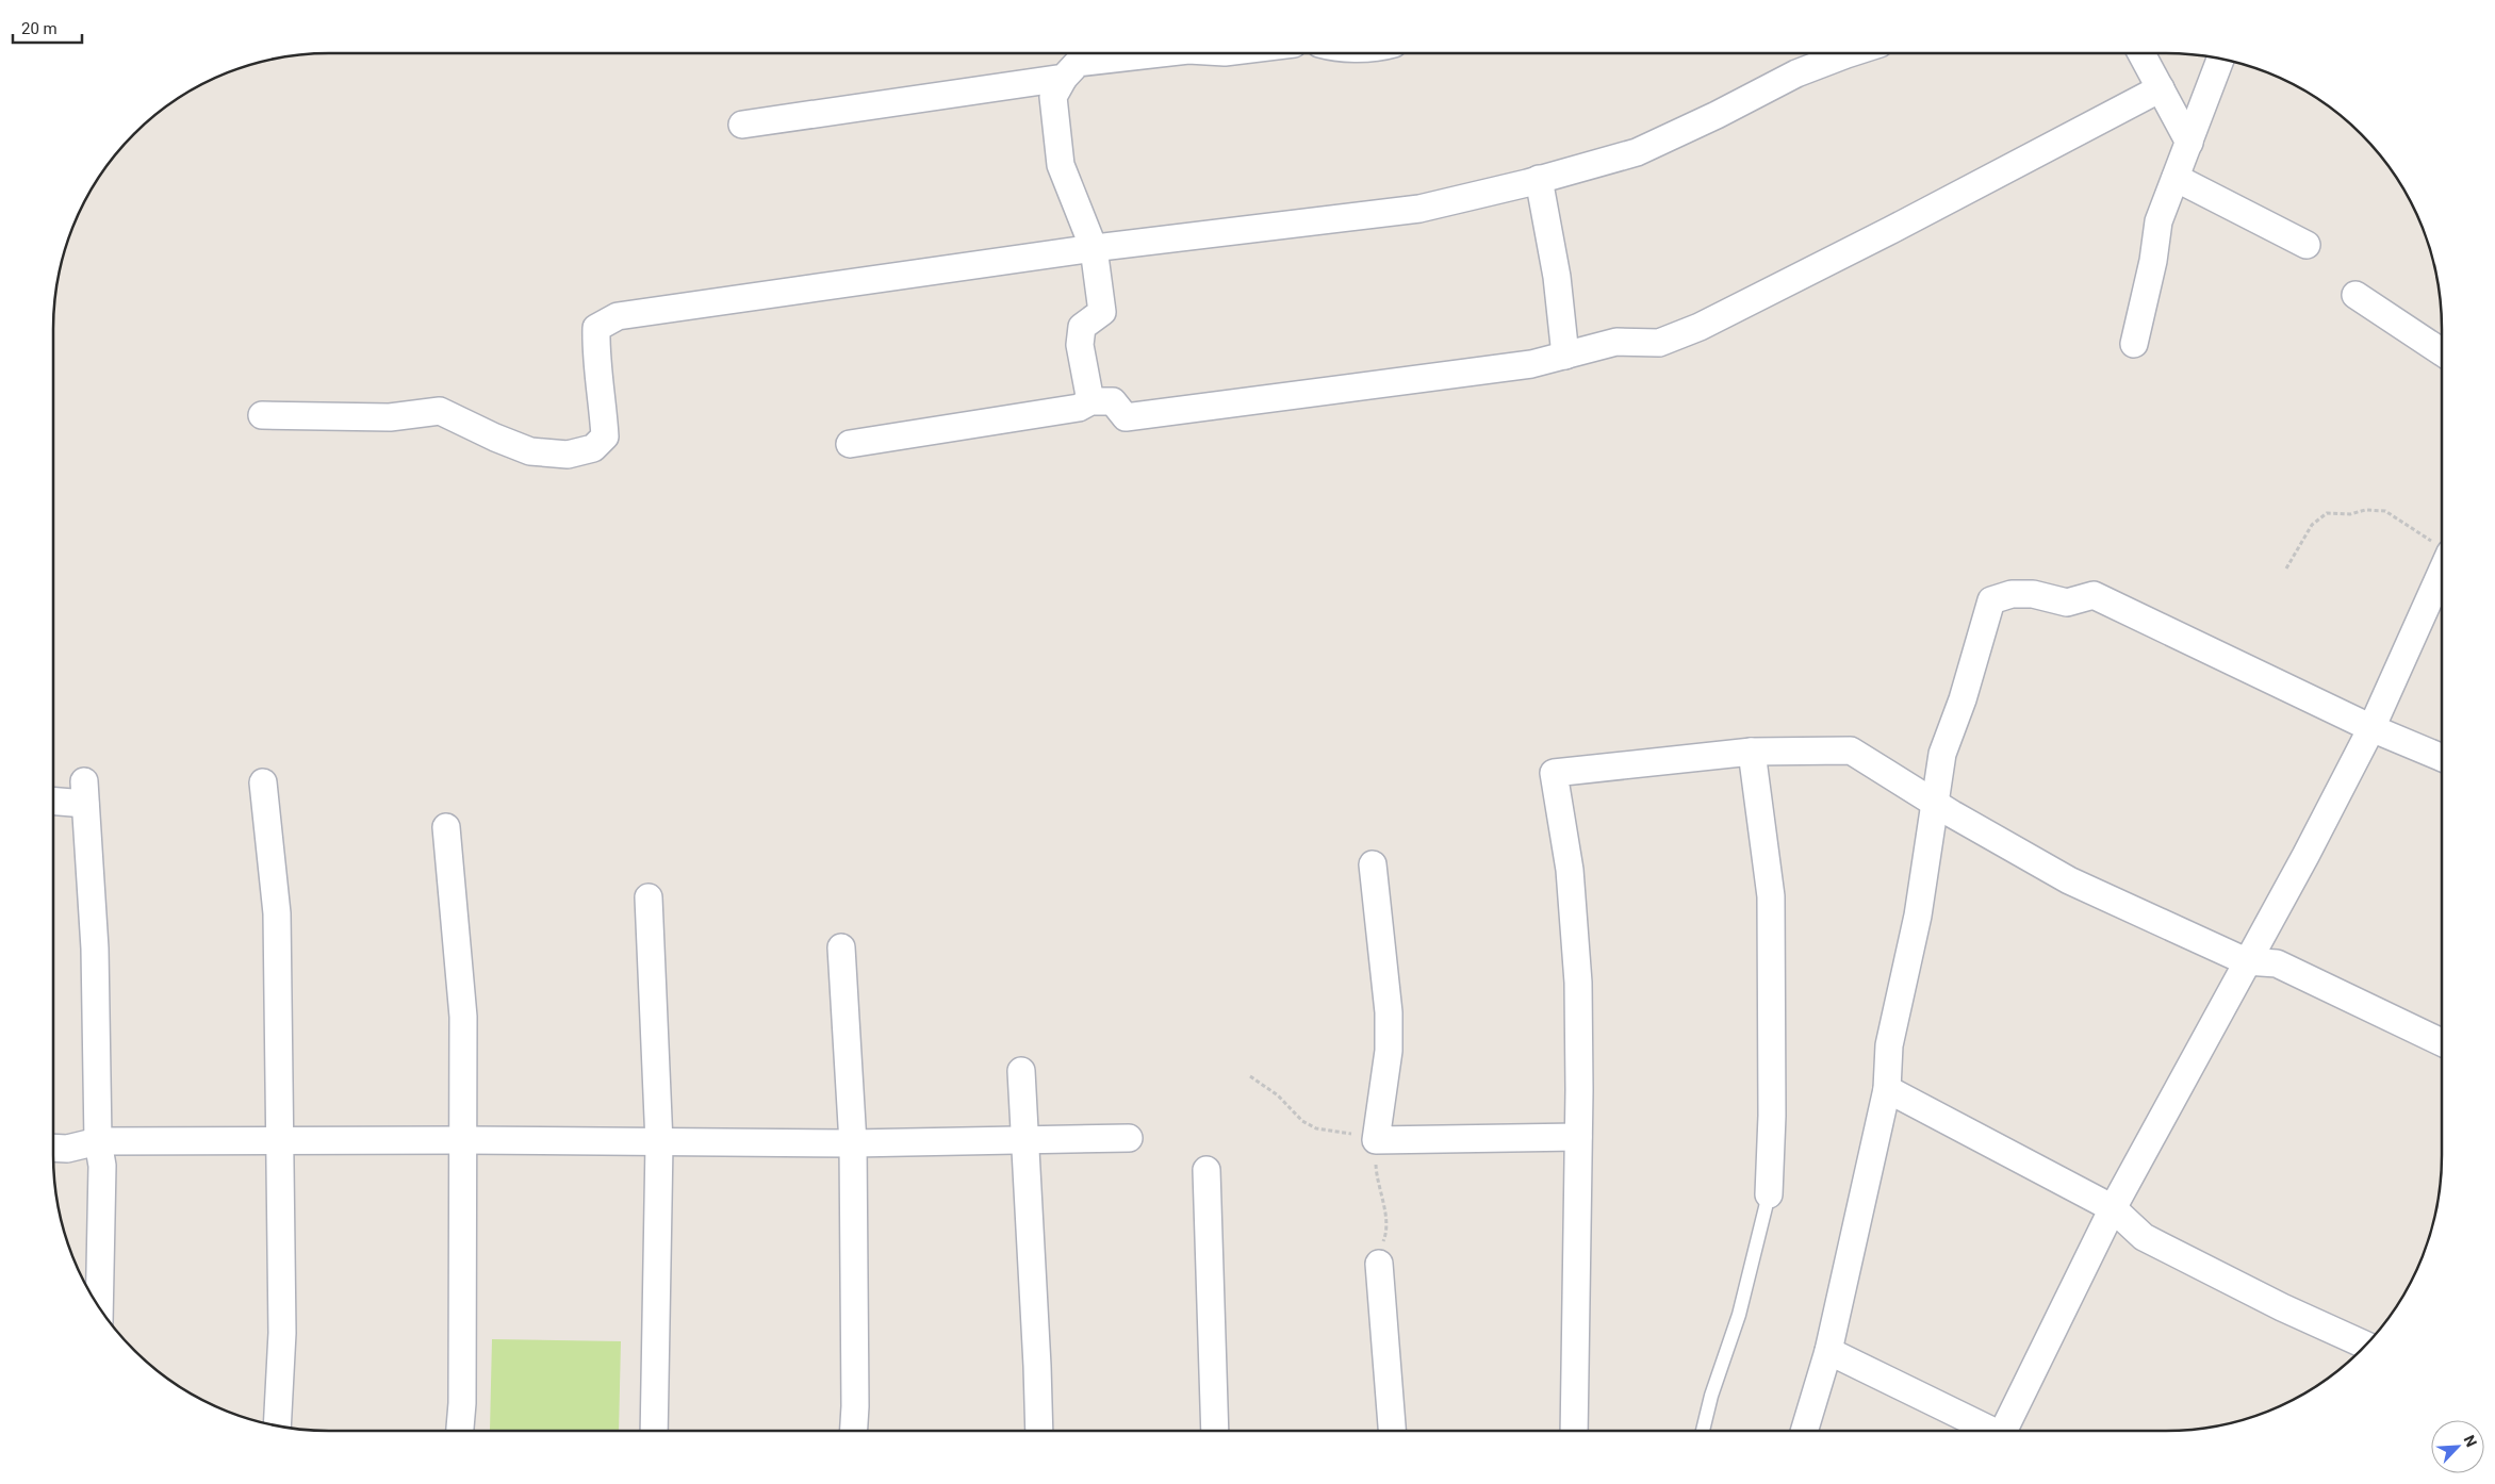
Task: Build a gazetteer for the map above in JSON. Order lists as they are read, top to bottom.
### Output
{
  "scale_bar": "20 m",
  "north": "top right"
}
